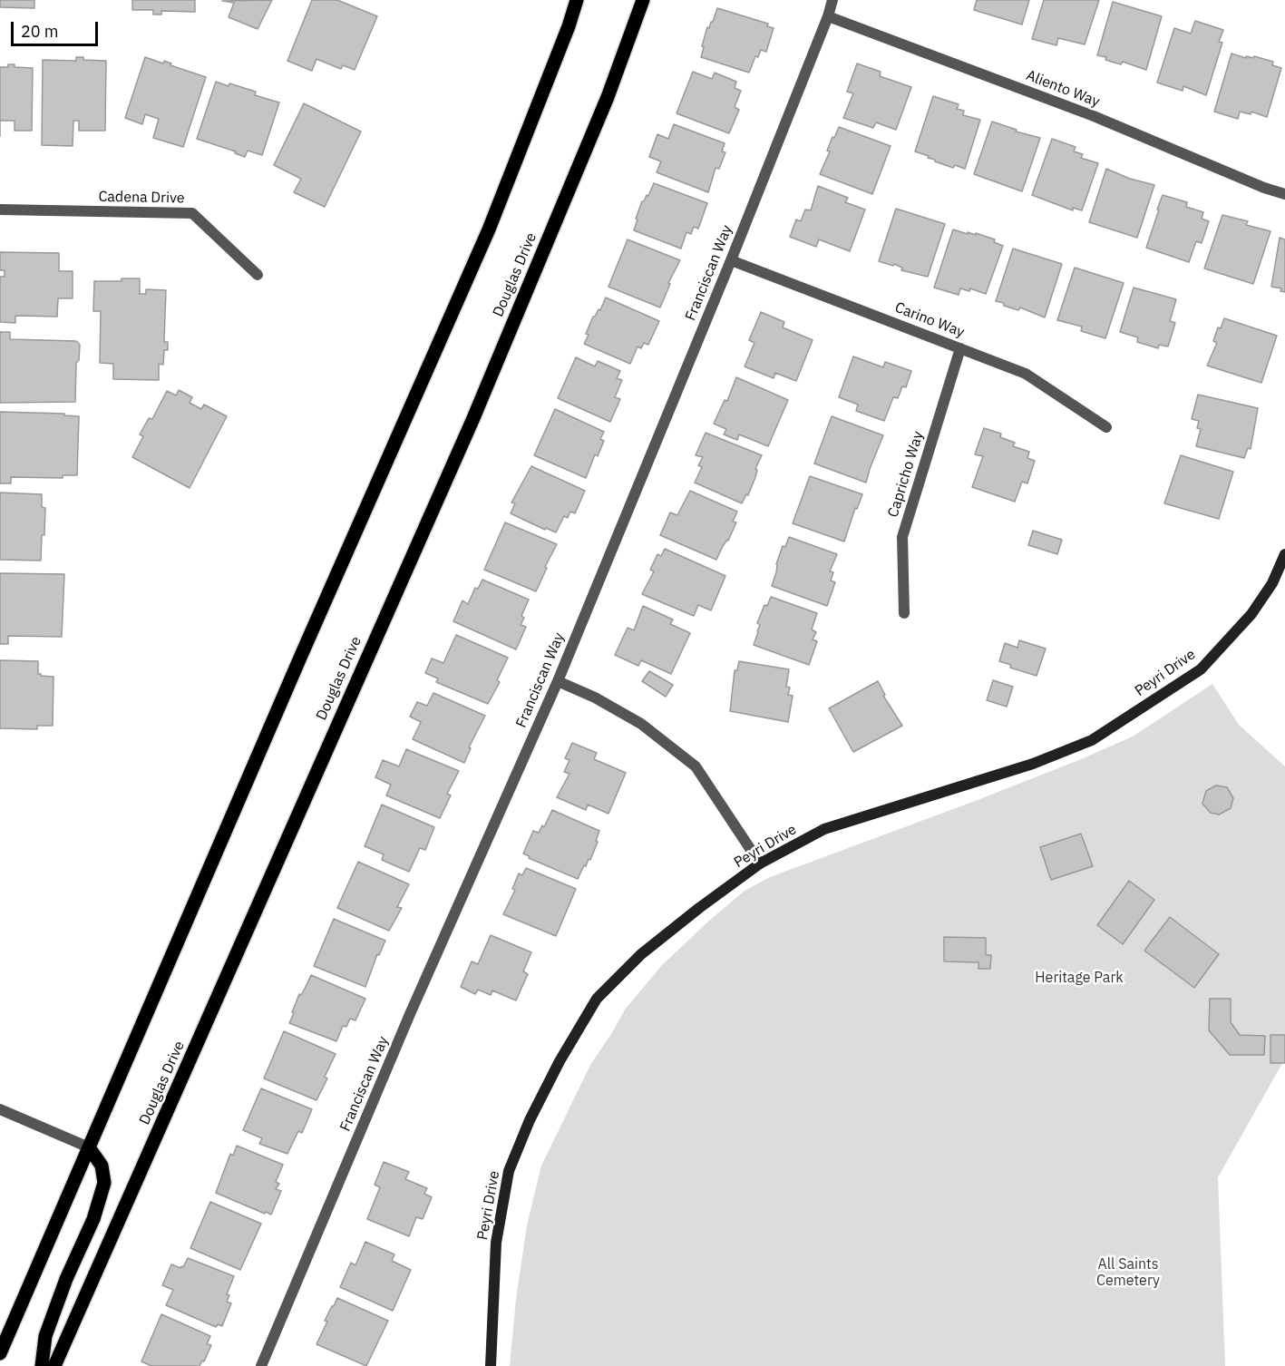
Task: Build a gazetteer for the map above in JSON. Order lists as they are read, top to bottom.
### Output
{
  "streets": {
    "main road": ["Douglas Drive"],
    "street": [
      "Aliento Way",
      "Cadena Drive",
      "Franciscan Way",
      "Carino Way",
      "Capricho Way",
      "Peyri Drive"
    ]
  },
  "crossings": [
    ["Aliento Way", "Franciscan Way"],
    ["Franciscan Way", "Carino Way"],
    ["Carino Way", "Capricho Way"]
  ],
  "parks": ["Heritage Park", "All Saints Cemetery"],
  "scale_bar": "20 m"
}
